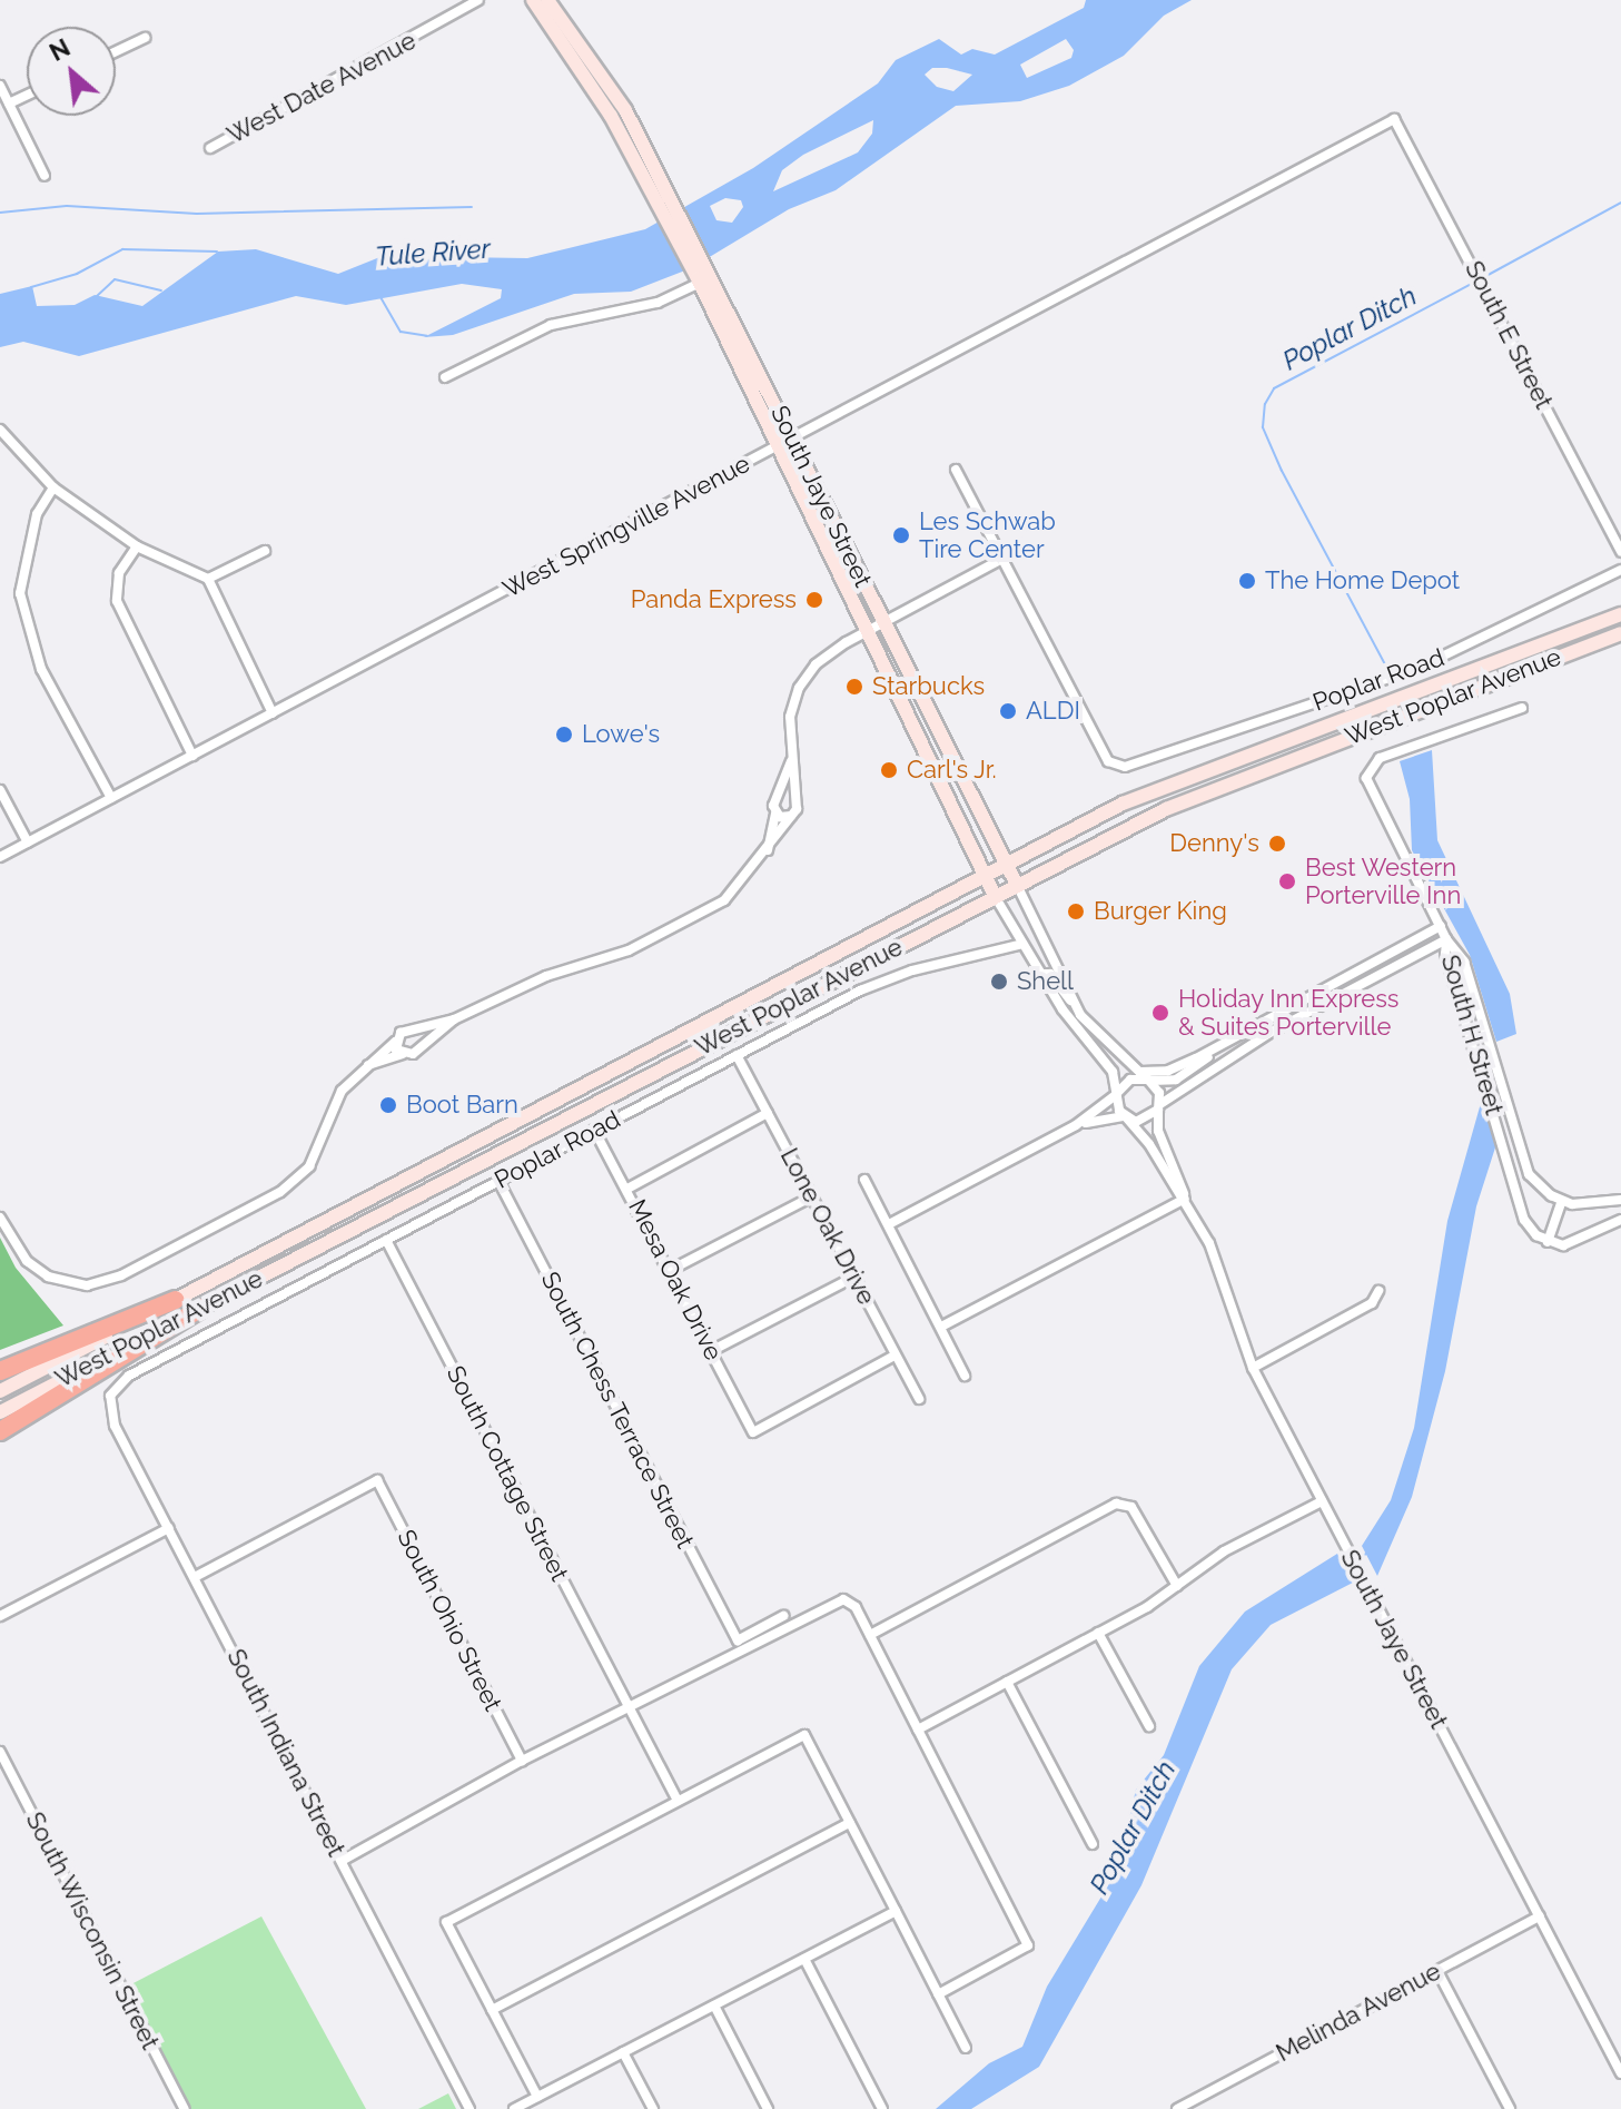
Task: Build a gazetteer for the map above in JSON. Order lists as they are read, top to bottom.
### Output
{
  "streets": {
    "main road": ["South Jaye Street", "West Poplar Avenue"],
    "street": [
      "West Date Avenue",
      "South E Street",
      "West Springville Avenue",
      "Poplar Road",
      "South H Street",
      "Lone Oak Drive",
      "Mesa Oak Drive",
      "South Chess Terrace Street",
      "South Cottage Street",
      "South Ohio Street",
      "South Indiana Street",
      "South Wisconsin Street",
      "Melinda Avenue"
    ]
  },
  "crossings": [
    ["South E Street", "West Springville Avenue"],
    ["South Jaye Street", "West Springville Avenue"],
    ["South Jaye Street", "Poplar Road"],
    ["South Jaye Street", "West Poplar Avenue"],
    ["South Jaye Street", "Melinda Avenue"],
    ["Poplar Road", "Lone Oak Drive"],
    ["Poplar Road", "Mesa Oak Drive"],
    ["Poplar Road", "South Chess Terrace Street"],
    ["Poplar Road", "South Cottage Street"],
    ["Poplar Road", "South Indiana Street"],
    ["Lone Oak Drive", "Mesa Oak Drive"],
    ["South Ohio Street", "South Indiana Street"]
  ],
  "water": ["Tule River", "Poplar Ditch"],
  "places": [
    "Les Schwab Tire Center",
    "The Home Depot",
    "Panda Express",
    "Starbucks",
    "ALDI",
    "Lowe's",
    "Carl's Jr.",
    "Denny's",
    "Best Western Porterville Inn",
    "Burger King",
    "Shell",
    "Holiday Inn Express & Suites Porterville",
    "Boot Barn"
  ],
  "north": "top left"
}
